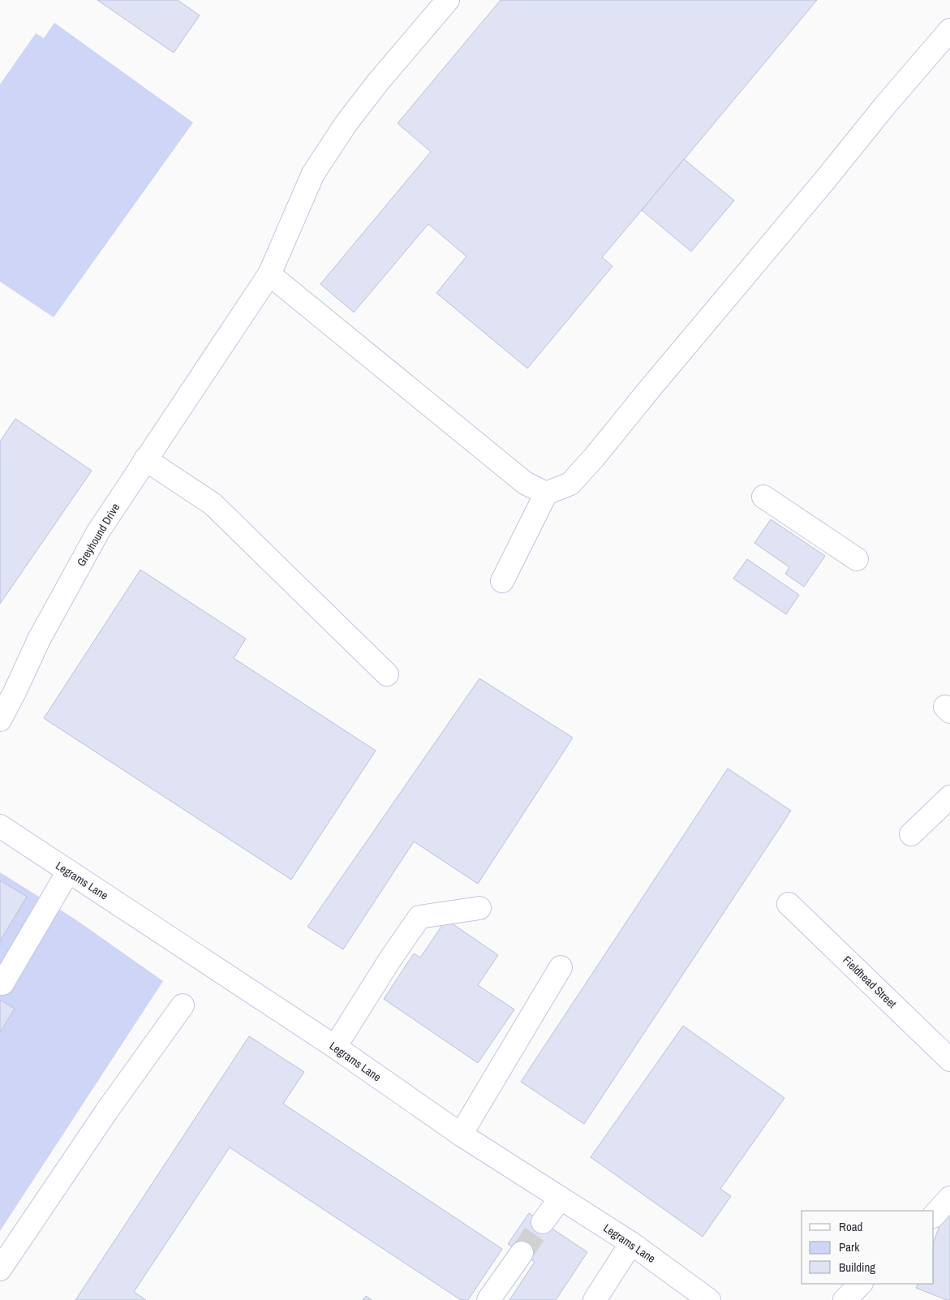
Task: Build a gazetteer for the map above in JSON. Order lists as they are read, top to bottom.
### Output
{
  "streets": {
    "street": ["Greyhound Drive", "Legrams Lane", "Fieldhead Street"]
  },
  "legend": ["Road", "Park", "Building"]
}
